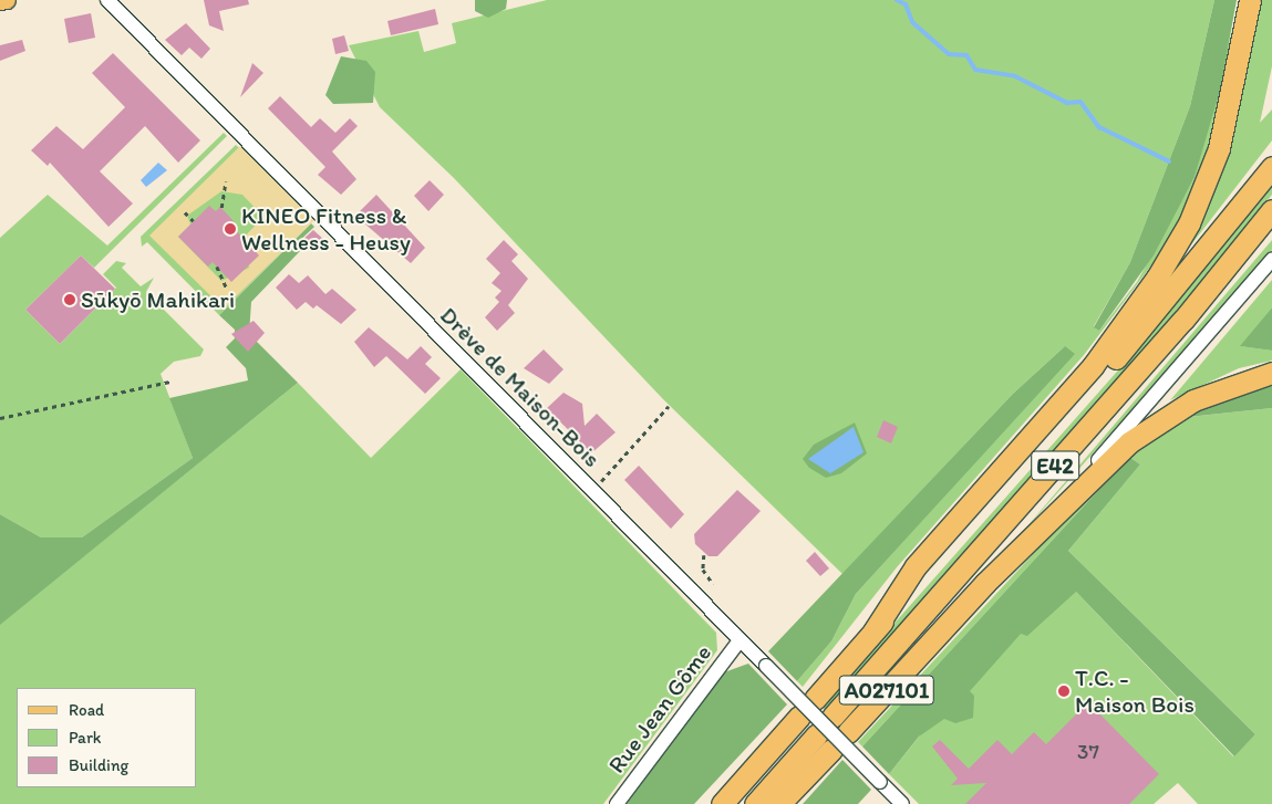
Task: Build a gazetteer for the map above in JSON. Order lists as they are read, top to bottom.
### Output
{
  "streets": {
    "highway": ["E42", "A027101"],
    "street": ["Drève de Maison-Bois", "Rue Jean Gôme"]
  },
  "crossings": [
    ["Drève de Maison-Bois", "Rue Jean Gôme"]
  ],
  "places": ["KINEO Fitness & Wellness - Heusy", "Sūkyō Mahikari", "T.C. - Maison Bois"],
  "house_numbers": ["37"],
  "legend": ["Road", "Park", "Building"]
}
